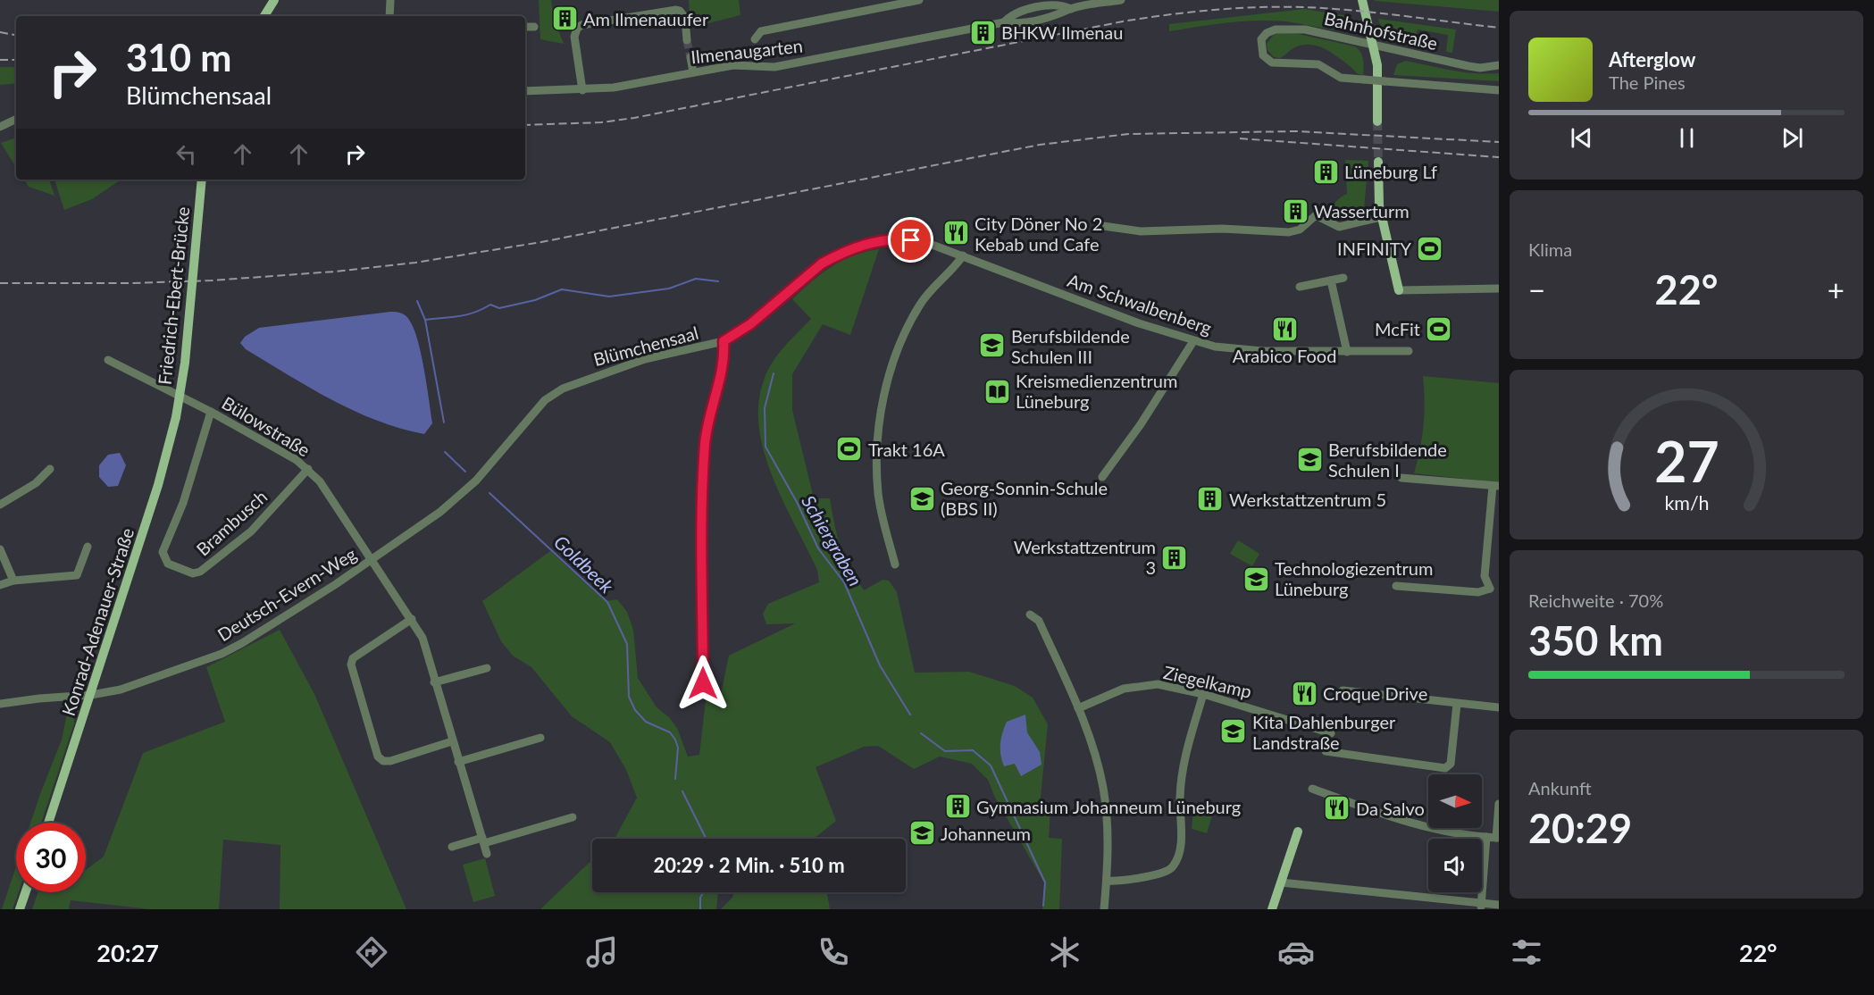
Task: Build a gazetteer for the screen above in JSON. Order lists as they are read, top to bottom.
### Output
{
  "streets": {
    "main road": ["Friedrich-Ebert-Brücke", "Konrad-Adenauer-Straße"],
    "street": [
      "Bahnhofstraße",
      "Ilmenaugarten",
      "Am Schwalbenberg",
      "Blümchensaal",
      "Bülowstraße",
      "Brambusch",
      "Deutsch-Evern-Weg",
      "Ziegelkamp"
    ]
  },
  "crossings": [
    ["Friedrich-Ebert-Brücke", "Konrad-Adenauer-Straße"],
    ["Am Schwalbenberg", "Blümchensaal"],
    ["Blümchensaal", "Deutsch-Evern-Weg"],
    ["Bülowstraße", "Brambusch"],
    ["Bülowstraße", "Deutsch-Evern-Weg"],
    ["Deutsch-Evern-Weg", "Konrad-Adenauer-Straße"]
  ],
  "water": ["Schiergraben", "Goldbeek"],
  "places": {
    "building": [
      "Am Ilmenauufer",
      "BHKW Ilmenau",
      "Lüneburg Lf",
      "Wasserturm",
      "Werkstattzentrum 5",
      "Werkstattzentrum 3",
      "Gymnasium Johanneum Lüneburg"
    ],
    "restaurant": [
      "City Döner No 2 Kebab und Cafe",
      "Arabico Food",
      "Croque Drive",
      "Da Salvo"
    ],
    "sports": ["INFINITY", "McFit", "Trakt 16A"],
    "school or university": [
      "Berufsbildende Schulen III",
      "Berufsbildende Schulen I",
      "Georg-Sonnin-Schule (BBS II)",
      "Technologiezentrum Lüneburg",
      "Kita Dahlenburger Landstraße",
      "Johanneum"
    ],
    "library": ["Kreismedienzentrum Lüneburg"]
  },
  "north": "right",
  "page": {
    "turn": ["310 m", "Blümchensaal"],
    "song": ["Afterglow", "The Pines"],
    "tile": [
      "Klima",
      ["Reichweite · 70%", "350 km"],
      ["Ankunft", "20:29"]
    ],
    "heat": ["−", "22°", "+"],
    "limit": "30",
    "trip": "20:29 · 2 Min. · 510 m",
    "tabs": ["20:27", "22°"],
    "gauge": ["27", "km/h"]
  }
}
